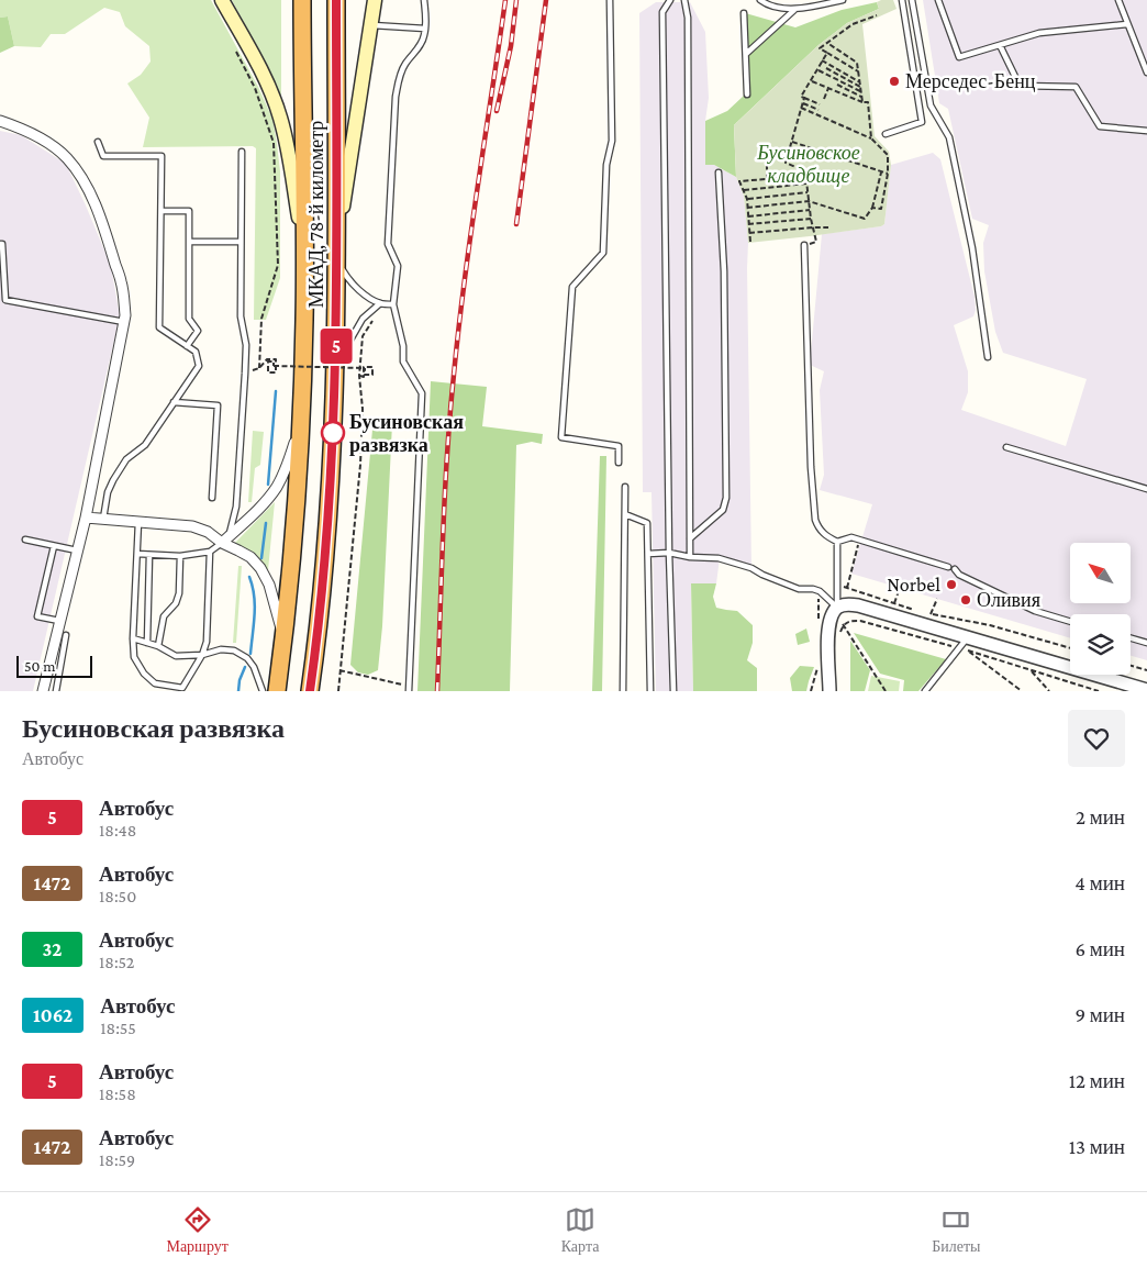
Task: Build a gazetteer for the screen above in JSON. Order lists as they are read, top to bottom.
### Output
{
  "streets": {
    "highway": ["МКАД, 78-й километр"]
  },
  "parks": ["Бусиновское кладбище"],
  "places": [
    "Мерседес-Бенц",
    "Бусиновская развязка",
    "Norbel",
    "Оливия"
  ],
  "lines": ["bus line 5"],
  "scale_bar": "50 m",
  "north": "top left",
  "page": {
    "on_map": "5",
    "scale": "50 m",
    "heading": ["Бусиновская развязка", "Автобус"],
    "list": [
      {
        "mark": "5",
        "name": "Автобус",
        "note": "18:48",
        "value": "2 мин"
      },
      {
        "mark": "1472",
        "name": "Автобус",
        "note": "18:50",
        "value": "4 мин"
      },
      {
        "mark": "32",
        "name": "Автобус",
        "note": "18:52",
        "value": "6 мин"
      },
      {
        "mark": "1062",
        "name": "Автобус",
        "note": "18:55",
        "value": "9 мин"
      },
      {
        "mark": "5",
        "name": "Автобус",
        "note": "18:58",
        "value": "12 мин"
      },
      {
        "mark": "1472",
        "name": "Автобус",
        "note": "18:59",
        "value": "13 мин"
      }
    ],
    "tabs": ["Маршрут", "Карта", "Билеты"]
  }
}
